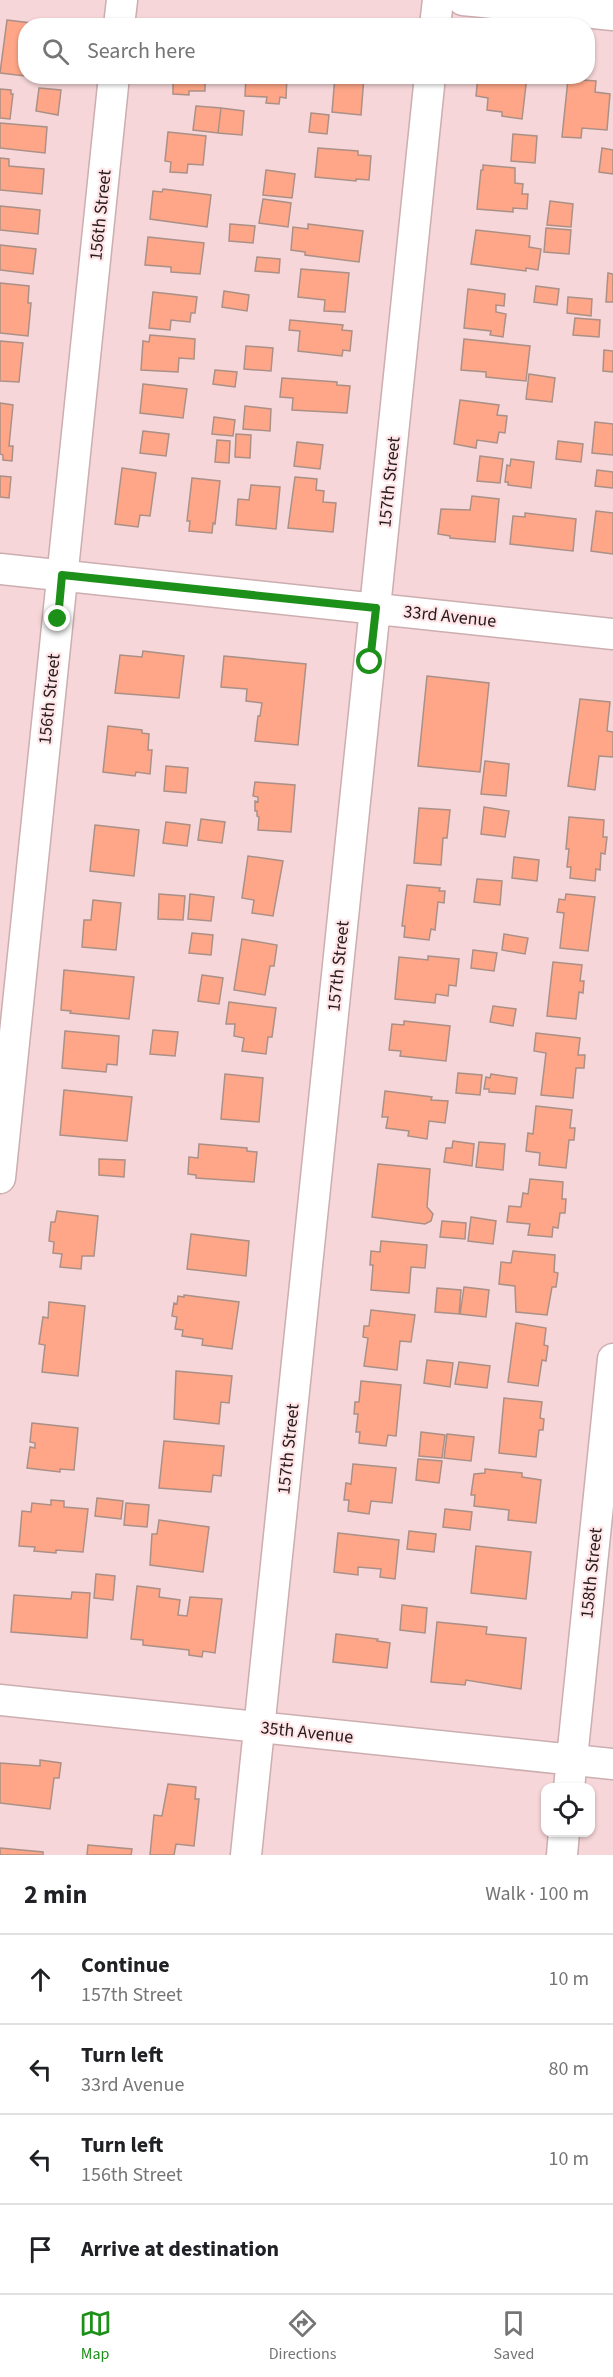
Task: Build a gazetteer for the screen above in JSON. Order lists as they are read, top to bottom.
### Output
{
  "streets": {
    "street": [
      "156th Street",
      "157th Street",
      "33rd Avenue",
      "158th Street",
      "35th Avenue"
    ]
  },
  "crossings": [
    ["156th Street", "33rd Avenue"],
    ["157th Street", "33rd Avenue"],
    ["157th Street", "35th Avenue"],
    ["158th Street", "35th Avenue"]
  ],
  "page": {
    "search": "Search here",
    "heading": ["2 min", "Walk · 100 m"],
    "list": [
      ["Continue", "157th Street", "10 m"],
      ["Turn left", "33rd Avenue", "80 m"],
      ["Turn left", "156th Street", "10 m"],
      "Arrive at destination"
    ],
    "nav": ["Map", "Directions", "Saved"]
  }
}
